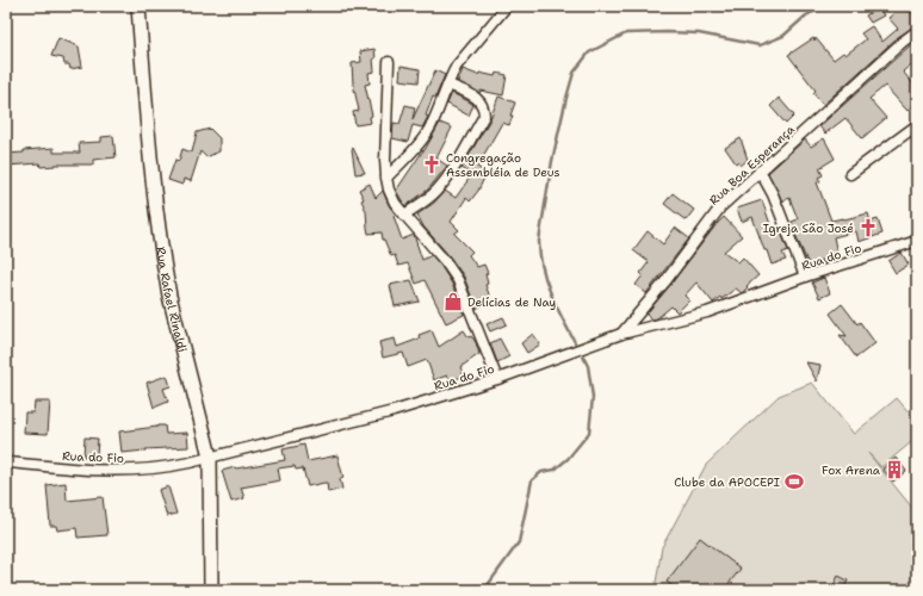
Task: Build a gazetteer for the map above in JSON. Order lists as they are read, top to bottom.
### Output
{
  "streets": {
    "street": ["Rua Boa Esperança", "Rua do Fio", "Rua Rafael Rinaldi"]
  },
  "crossings": [
    ["Rua Boa Esperança", "Rua do Fio"],
    ["Rua do Fio", "Rua Rafael Rinaldi"]
  ],
  "places": {
    "church": ["Congregação Assembléia de Deus", "Igreja São José"],
    "shop": ["Delícias de Nay"],
    "building": ["Fox Arena"],
    "sports": ["Clube da APOCEPI"]
  }
}
